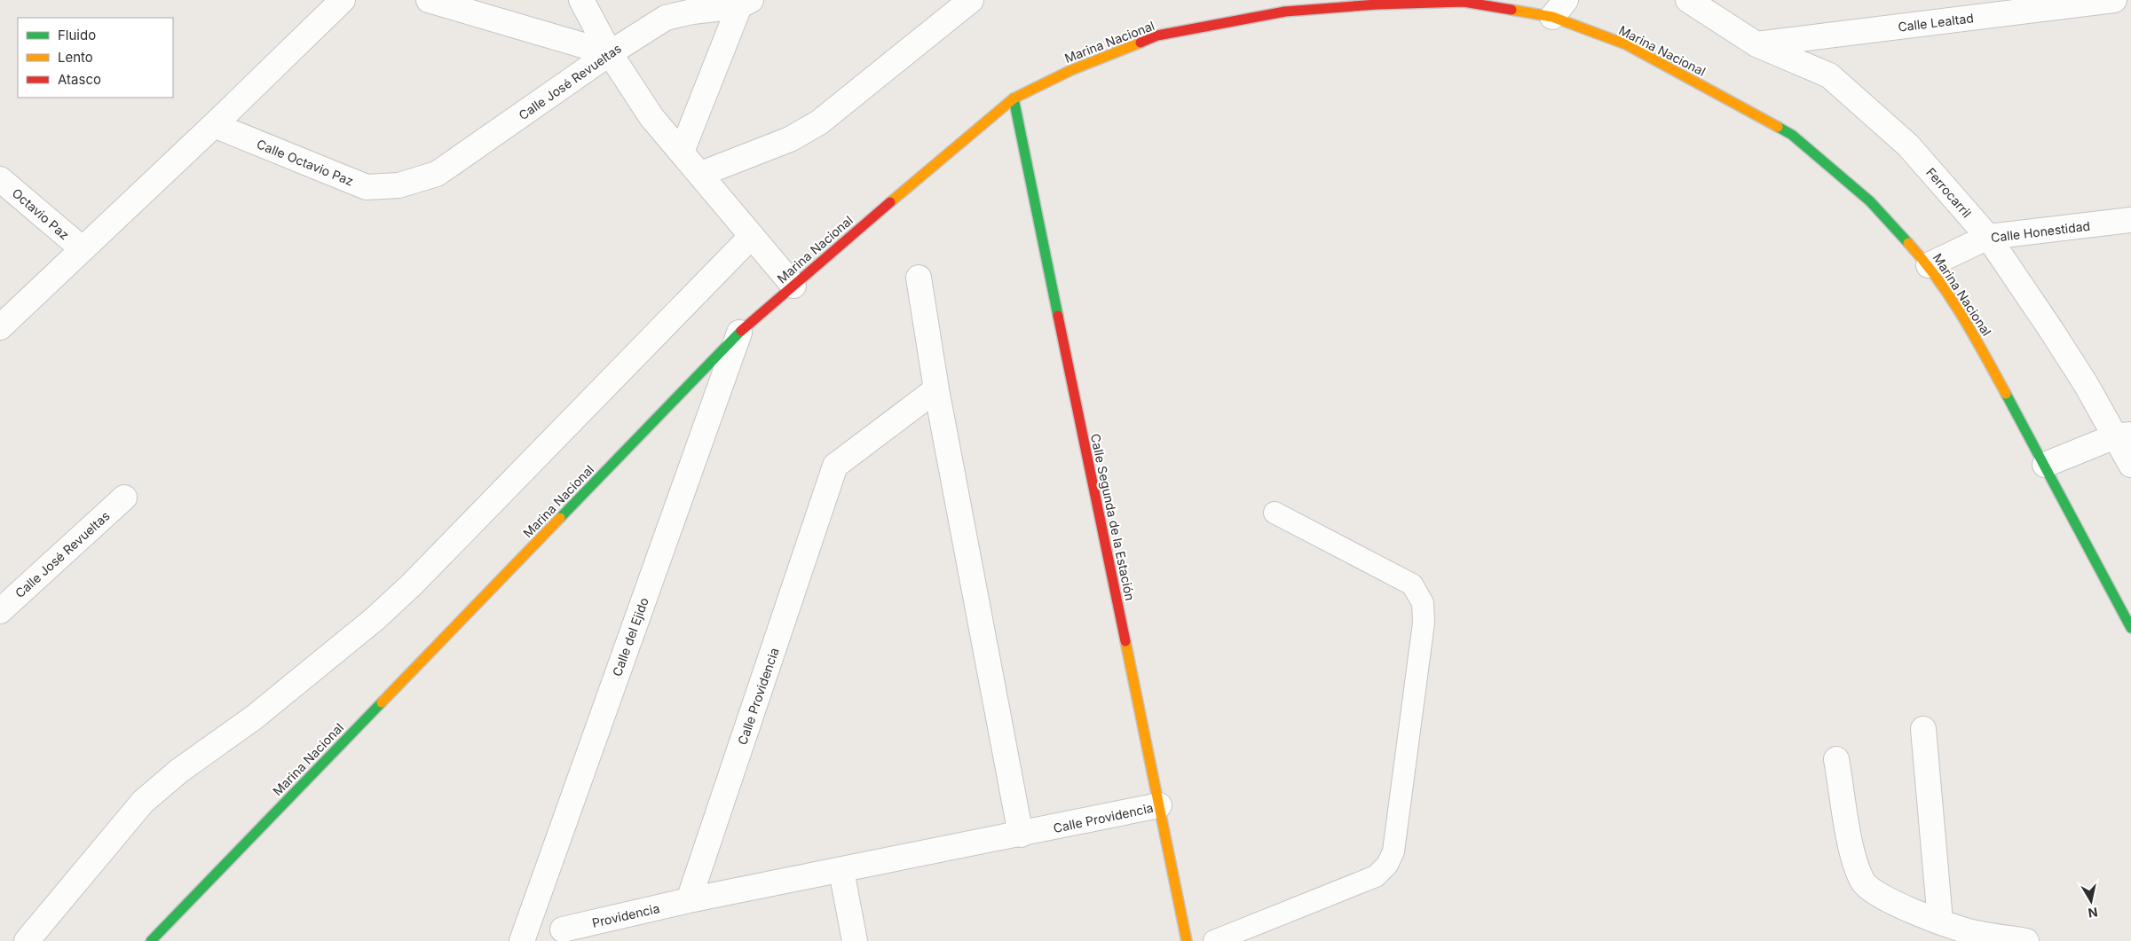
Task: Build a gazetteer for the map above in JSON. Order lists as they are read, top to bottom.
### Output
{
  "streets": {
    "street": [
      "Calle Lealtad",
      "Marina Nacional",
      "Calle José Revueltas",
      "Calle Octavio Paz",
      "Ferrocarril",
      "Octavio Paz",
      "Calle Honestidad",
      "Calle Segunda de la Estación",
      "Calle del Ejido",
      "Calle Providencia",
      "Providencia"
    ]
  },
  "crossings": [
    ["Calle Lealtad", "Ferrocarril"],
    ["Marina Nacional", "Calle Honestidad"],
    ["Marina Nacional", "Calle Segunda de la Estación"],
    ["Marina Nacional", "Calle del Ejido"],
    ["Calle José Revueltas", "Calle Octavio Paz"],
    ["Ferrocarril", "Calle Honestidad"],
    ["Calle Segunda de la Estación", "Calle Providencia"],
    ["Calle Providencia", "Providencia"]
  ],
  "legend": ["Fluido", "Lento", "Atasco"],
  "north": "bottom"
}
